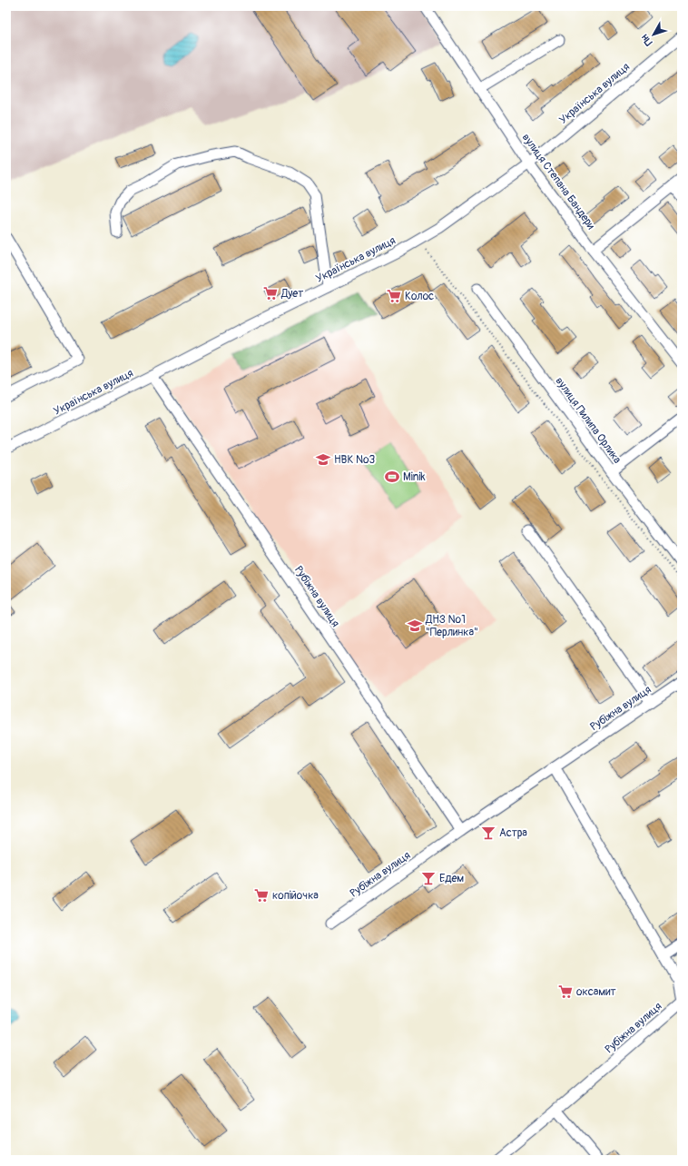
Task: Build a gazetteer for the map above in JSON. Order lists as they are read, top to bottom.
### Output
{
  "streets": {
    "street": [
      "Українська вулиця",
      "вулиця Степана Бандери",
      "вулиця Пилипа Орлика",
      "Рубіжна вулиця"
    ]
  },
  "crossings": [
    ["Українська вулиця", "вулиця Степана Бандери"],
    ["Українська вулиця", "Рубіжна вулиця"]
  ],
  "places": {
    "supermarket": [
      "Дует",
      "Колос",
      "копійочка",
      "оксамит"
    ],
    "school or university": ["НВК №3", "ДНЗ №1 \"Перлинка\""],
    "sports": ["Minik"],
    "bar": ["Астра", "Едем"]
  },
  "north": "bottom left"
}
